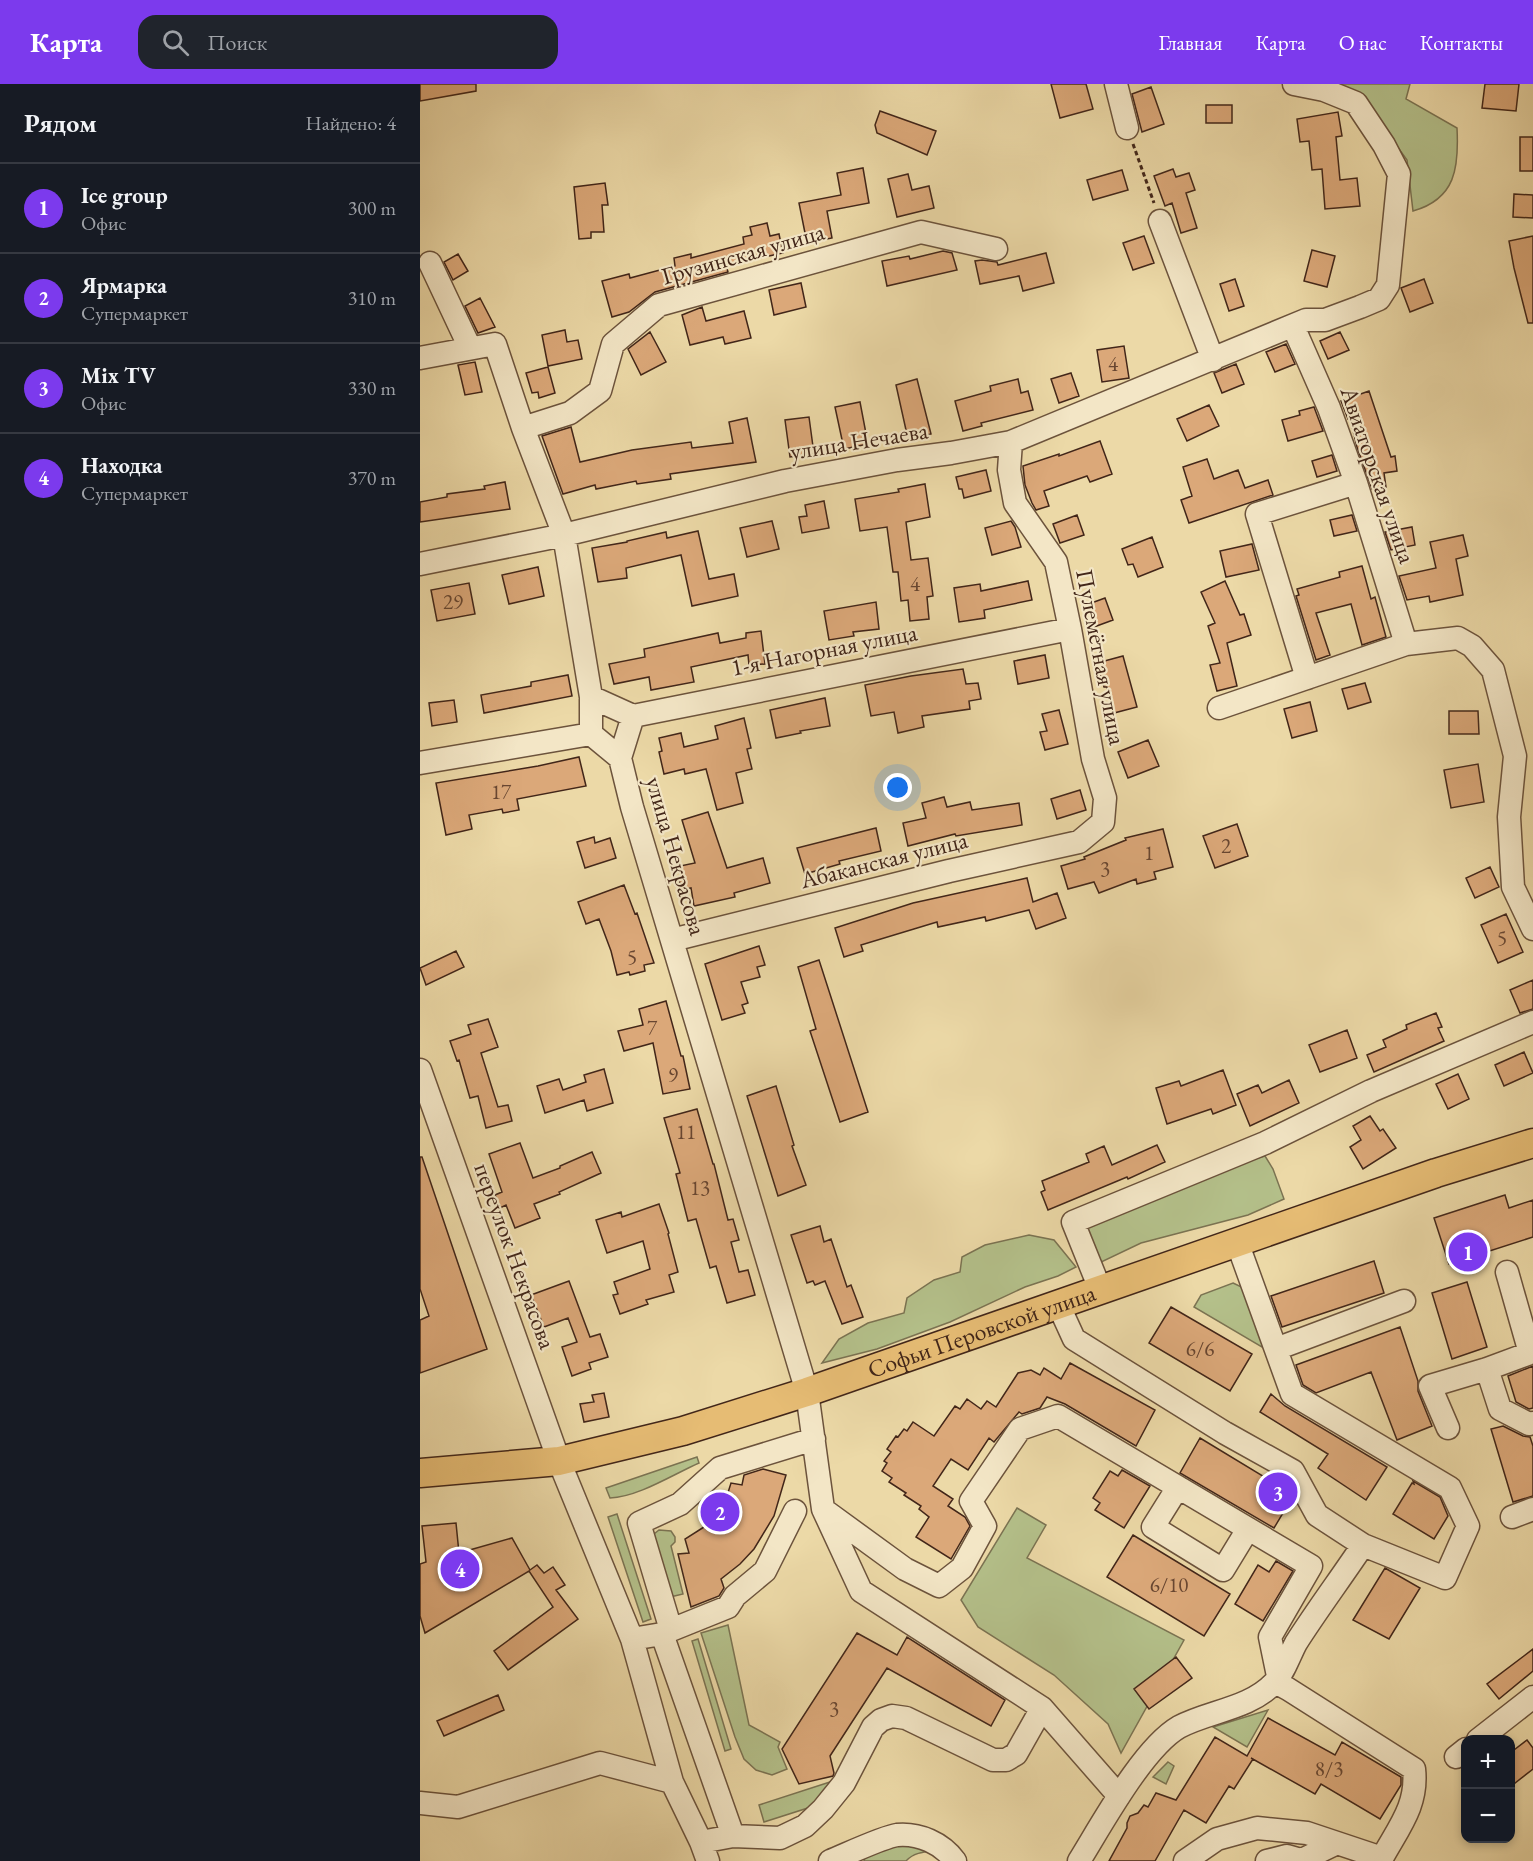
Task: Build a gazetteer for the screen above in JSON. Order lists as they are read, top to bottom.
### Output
{
  "streets": {
    "main road": ["Софьи Перовской улица"],
    "street": [
      "Грузинская улица",
      "улица Нечаева",
      "Авиаторская улица",
      "1-я Нагорная улица",
      "Пулемётная улица",
      "улица Некрасова",
      "Абаканская улица",
      "переулок Некрасова"
    ]
  },
  "crossings": [
    ["улица Нечаева", "Авиаторская улица"],
    ["улица Нечаева", "Пулемётная улица"],
    ["1-я Нагорная улица", "Пулемётная улица"],
    ["Пулемётная улица", "Абаканская улица"],
    ["улица Некрасова", "Абаканская улица"],
    ["улица Некрасова", "Софьи Перовской улица"],
    ["переулок Некрасова", "Софьи Перовской улица"]
  ],
  "house_numbers": [
    "4",
    "4",
    "29",
    "17",
    "2",
    "1",
    "3",
    "5",
    "5",
    "7",
    "9",
    "11",
    "13",
    "6/6",
    "6/10",
    "3",
    "8/3"
  ],
  "page": {
    "header": "Карта",
    "search": "Поиск",
    "nav": [
      "Главная",
      "Карта",
      "О нас",
      "Контакты"
    ],
    "heading": ["Рядом", "Найдено: 4"],
    "list": [
      {
        "mark": "1",
        "name": "Ice group",
        "note": "Офис",
        "value": "300 m"
      },
      {
        "mark": "2",
        "name": "Ярмарка",
        "note": "Супермаркет",
        "value": "310 m"
      },
      {
        "mark": "3",
        "name": "Mix TV",
        "note": "Офис",
        "value": "330 m"
      },
      {
        "mark": "4",
        "name": "Находка",
        "note": "Супермаркет",
        "value": "370 m"
      }
    ],
    "pins": [
      "1",
      "3",
      "2",
      "4"
    ],
    "map_buttons": ["+", "−"]
  }
}
